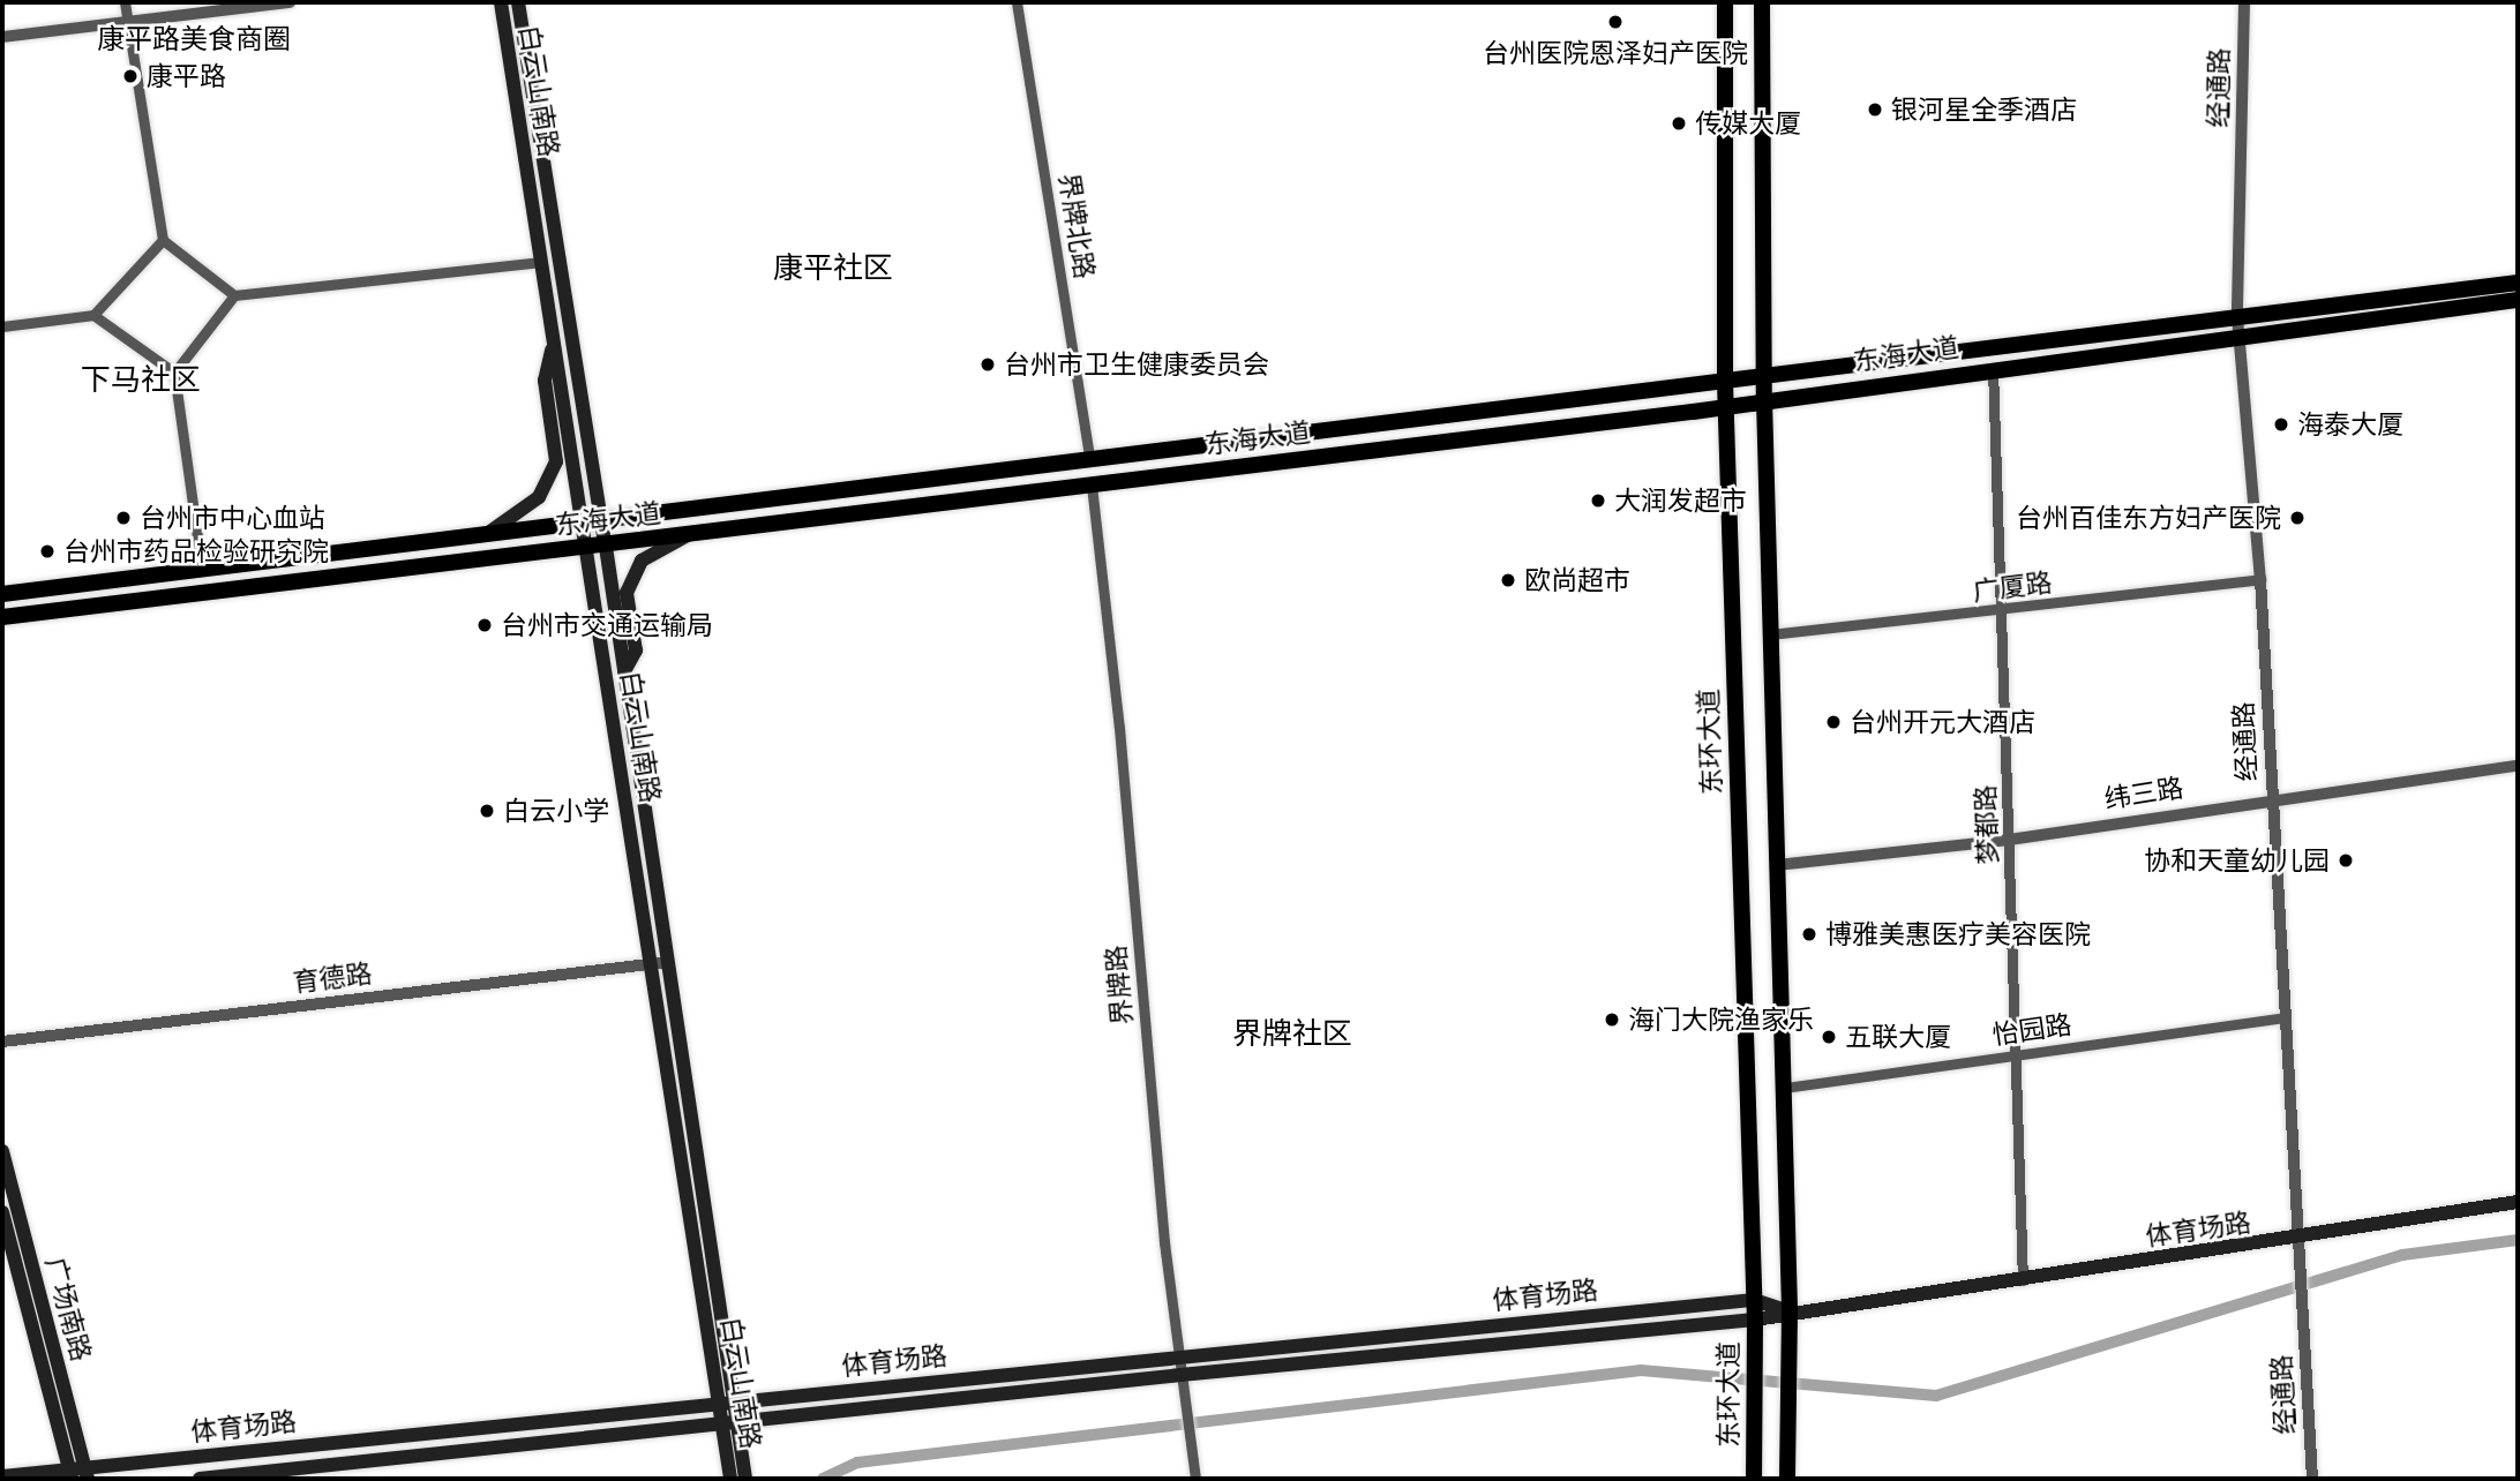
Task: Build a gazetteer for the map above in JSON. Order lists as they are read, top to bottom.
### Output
{
  "streets": {
    "main road": [
      "白云山南路",
      "东海大道",
      "东环大道",
      "体育场路",
      "广场南路"
    ],
    "street": [
      "经通路",
      "界牌北路",
      "广厦路",
      "纬三路",
      "梦都路",
      "育德路",
      "界牌路",
      "怡园路"
    ]
  },
  "crossings": [
    ["经通路", "东海大道"],
    ["经通路", "广厦路"],
    ["经通路", "纬三路"],
    ["经通路", "怡园路"],
    ["经通路", "体育场路"],
    ["白云山南路", "东海大道"],
    ["白云山南路", "育德路"],
    ["白云山南路", "体育场路"],
    ["界牌北路", "东海大道"],
    ["东海大道", "东环大道"],
    ["东海大道", "梦都路"],
    ["东海大道", "界牌路"],
    ["广厦路", "梦都路"],
    ["东环大道", "体育场路"],
    ["纬三路", "梦都路"],
    ["梦都路", "怡园路"],
    ["梦都路", "体育场路"],
    ["界牌路", "体育场路"],
    ["体育场路", "广场南路"]
  ],
  "districts": [
    "康平路美食商圈",
    "康平社区",
    "下马社区",
    "界牌社区"
  ],
  "places": [
    "台州医院恩泽妇产医院",
    "康平路",
    "银河星全季酒店",
    "传媒大厦",
    "台州市卫生健康委员会",
    "海泰大厦",
    "大润发超市",
    "台州市中心血站",
    "台州百佳东方妇产医院",
    "台州市药品检验研究院",
    "欧尚超市",
    "台州市交通运输局",
    "台州开元大酒店",
    "白云小学",
    "协和天童幼儿园",
    "博雅美惠医疗美容医院",
    "海门大院渔家乐",
    "五联大厦"
  ]
}
